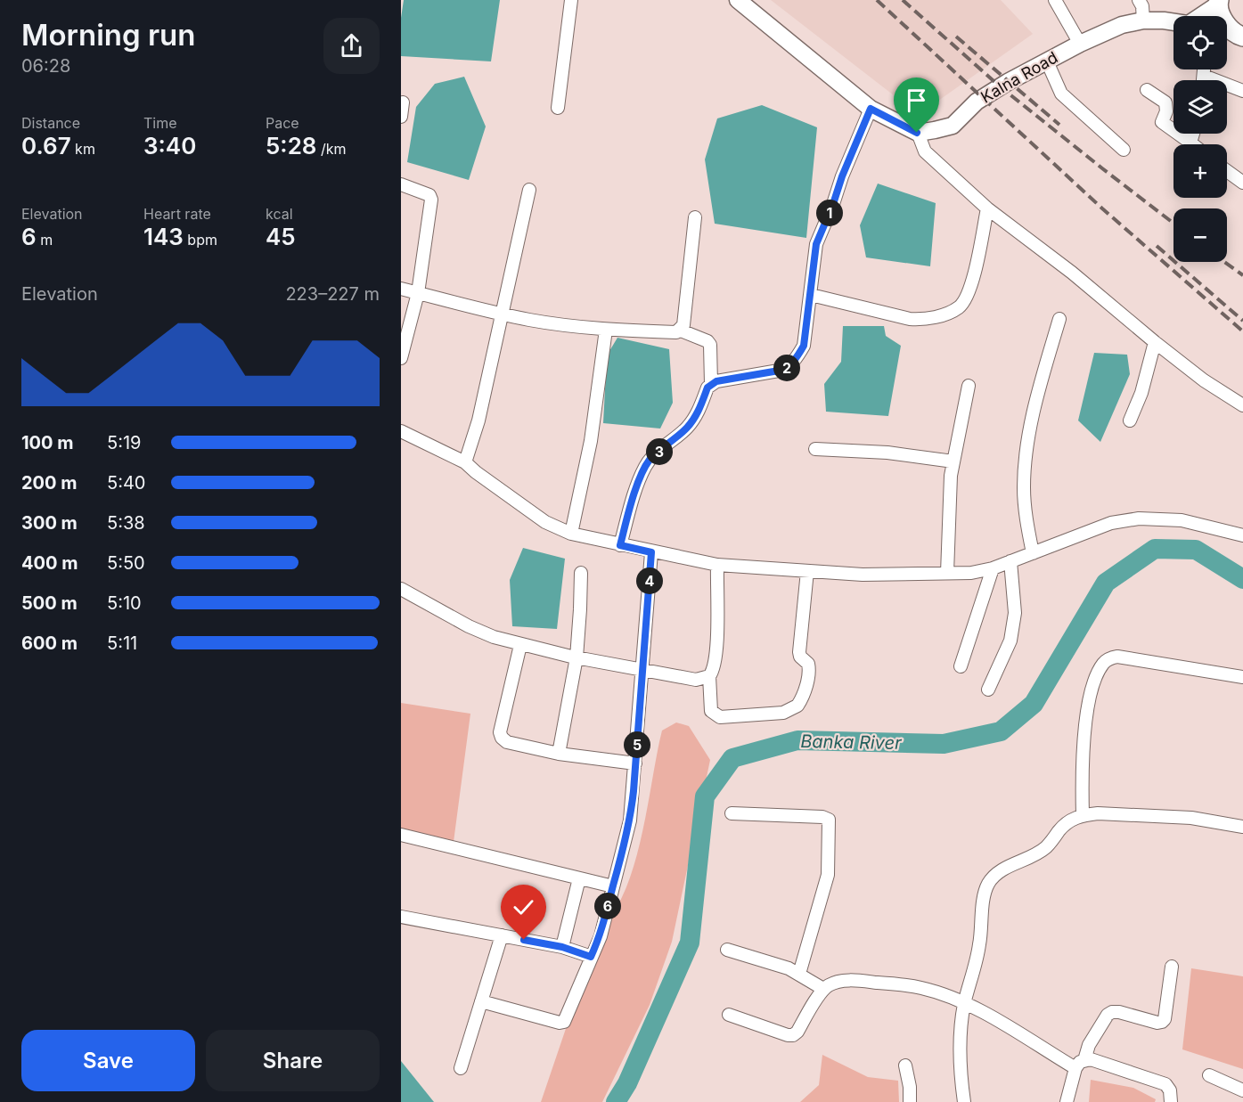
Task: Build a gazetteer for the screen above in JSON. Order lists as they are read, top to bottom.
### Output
{
  "streets": {
    "street": ["Kalna Road"]
  },
  "water": ["Banka River"],
  "page": {
    "heading": ["Morning run", "06:28"],
    "map_buttons": ["+", "−"],
    "stats": [
      ["Distance", "0.67 km"],
      ["Time", "3:40"],
      ["Pace", "5:28 /km"],
      ["Elevation", "6 m"],
      ["Heart rate", "143 bpm"],
      ["kcal", "45"]
    ],
    "pins": [
      "1",
      "2",
      "3",
      "4",
      "5",
      "6"
    ],
    "chart": ["Elevation", "223–227 m"],
    "list": [
      {
        "name": "100 m",
        "note": "5:19"
      },
      {
        "name": "200 m",
        "note": "5:40"
      },
      {
        "name": "300 m",
        "note": "5:38"
      },
      {
        "name": "400 m",
        "note": "5:50"
      },
      {
        "name": "500 m",
        "note": "5:10"
      },
      {
        "name": "600 m",
        "note": "5:11"
      }
    ],
    "buttons": ["Save", "Share"]
  }
}
